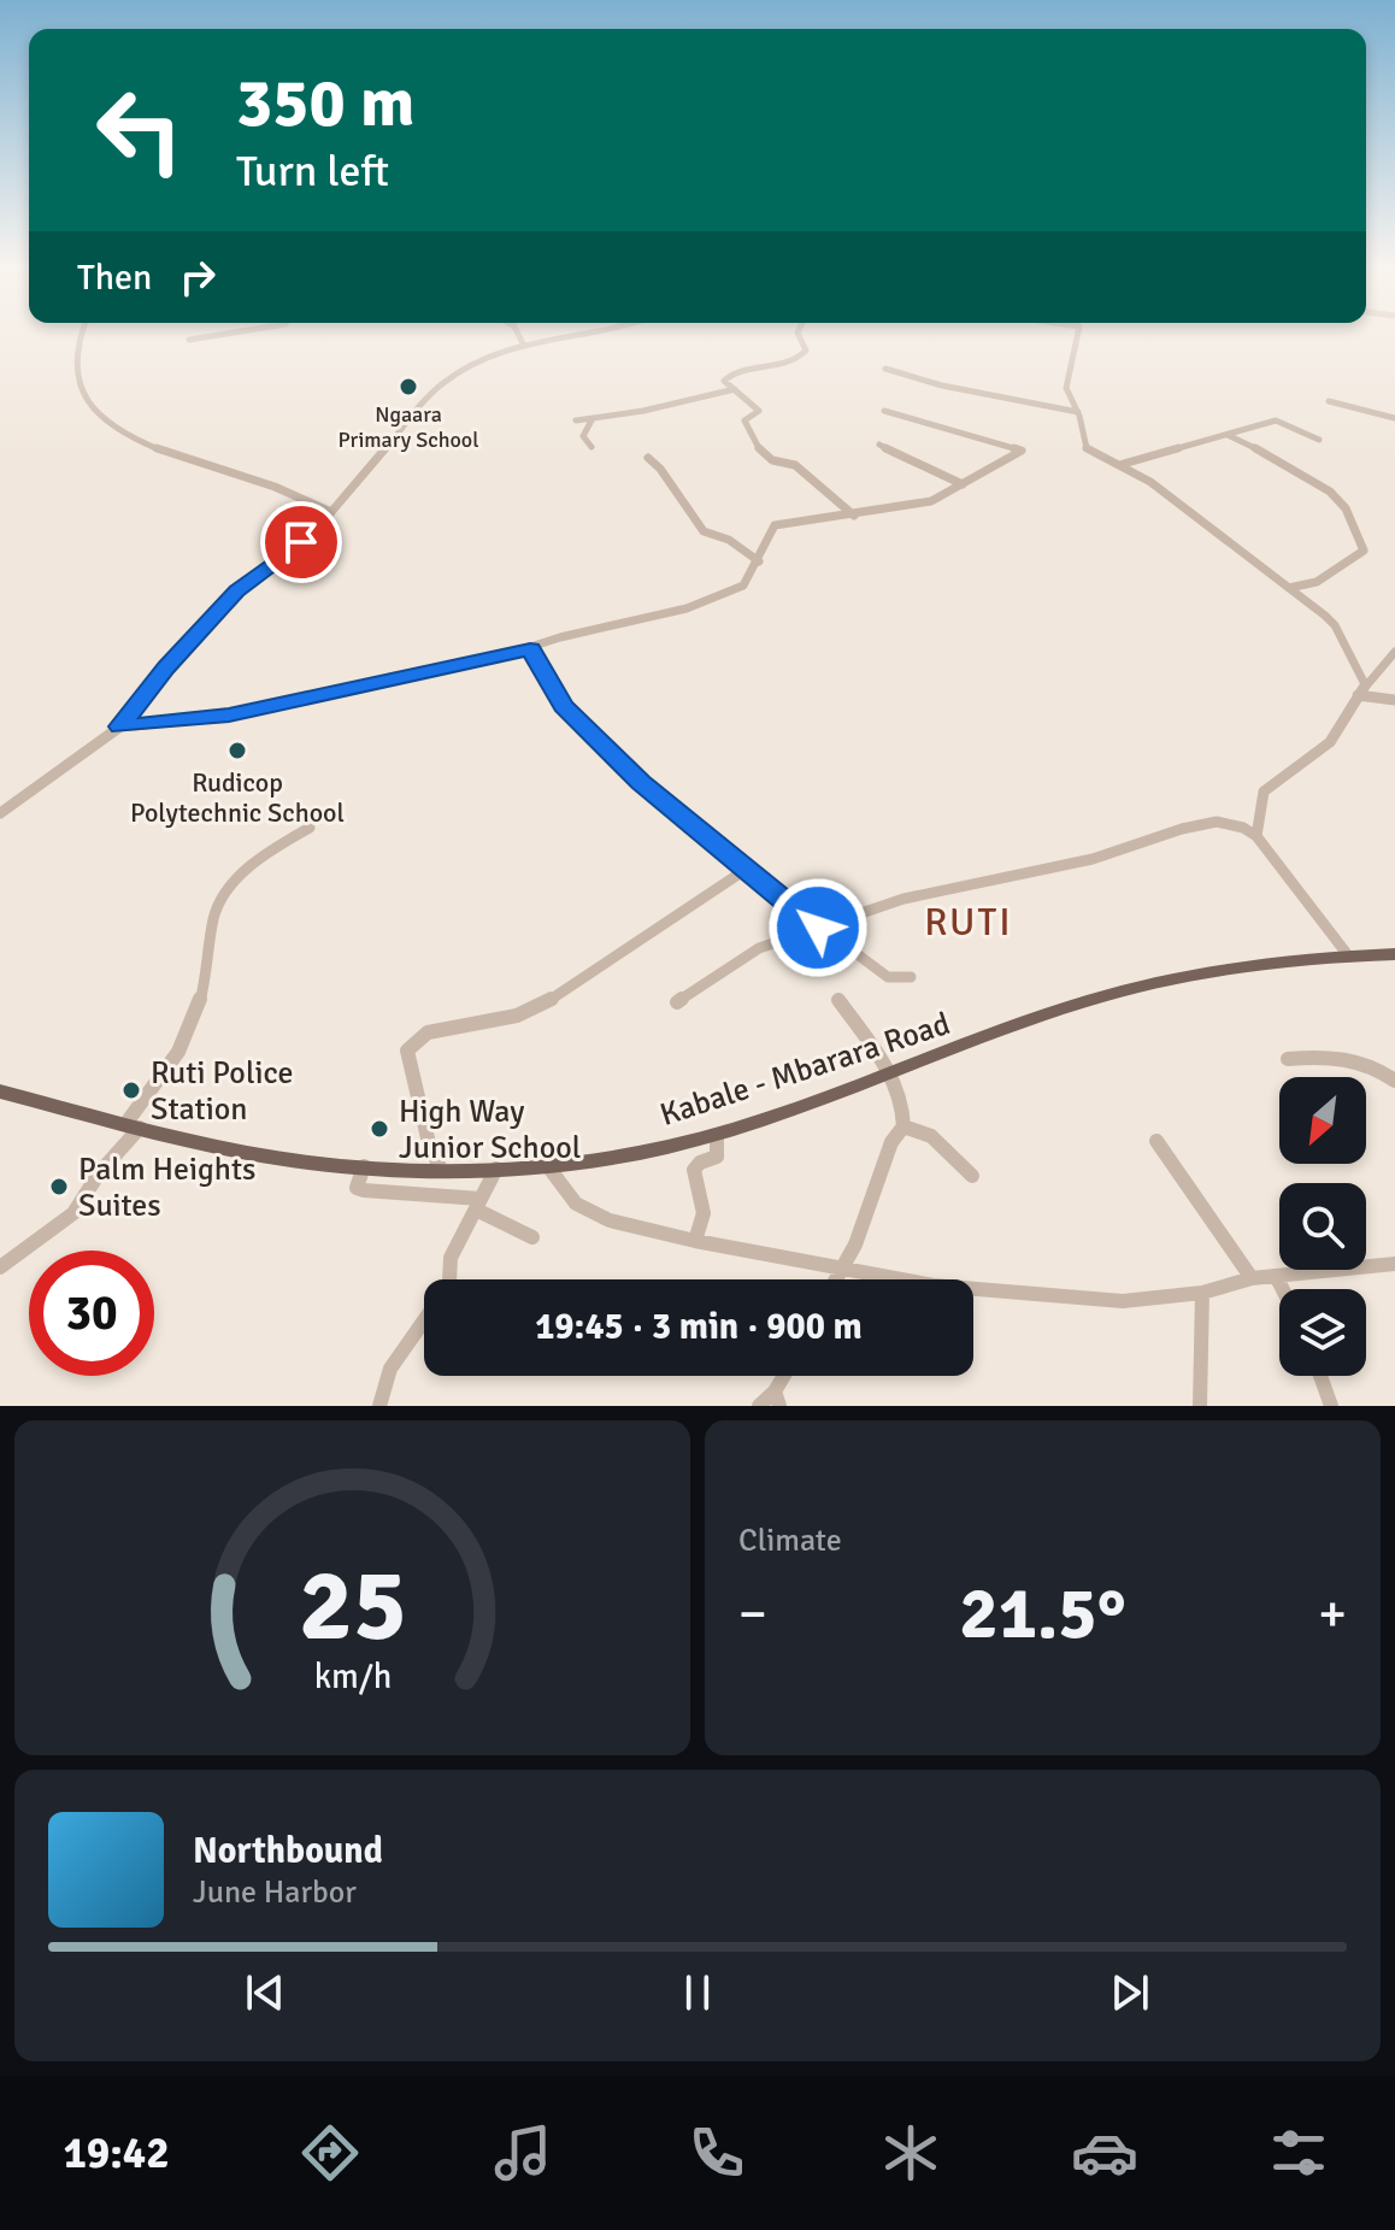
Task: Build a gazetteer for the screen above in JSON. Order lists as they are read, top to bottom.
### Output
{
  "streets": {
    "main road": ["Kabale - Mbarara Road"]
  },
  "districts": ["RUTI"],
  "places": [
    "Ngaara Primary School",
    "Rudicop Polytechnic School",
    "Ruti Police Station",
    "High Way Junior School",
    "Palm Heights Suites"
  ],
  "north": "bottom left",
  "page": {
    "turn": ["350 m", "Turn left"],
    "then": "Then",
    "limit": "30",
    "trip": "19:45 · 3 min · 900 m",
    "tile": "Climate",
    "heat": ["−", "21.5°", "+"],
    "song": ["Northbound", "June Harbor"],
    "tabs": "19:42",
    "gauge": ["25", "km/h"]
  }
}
